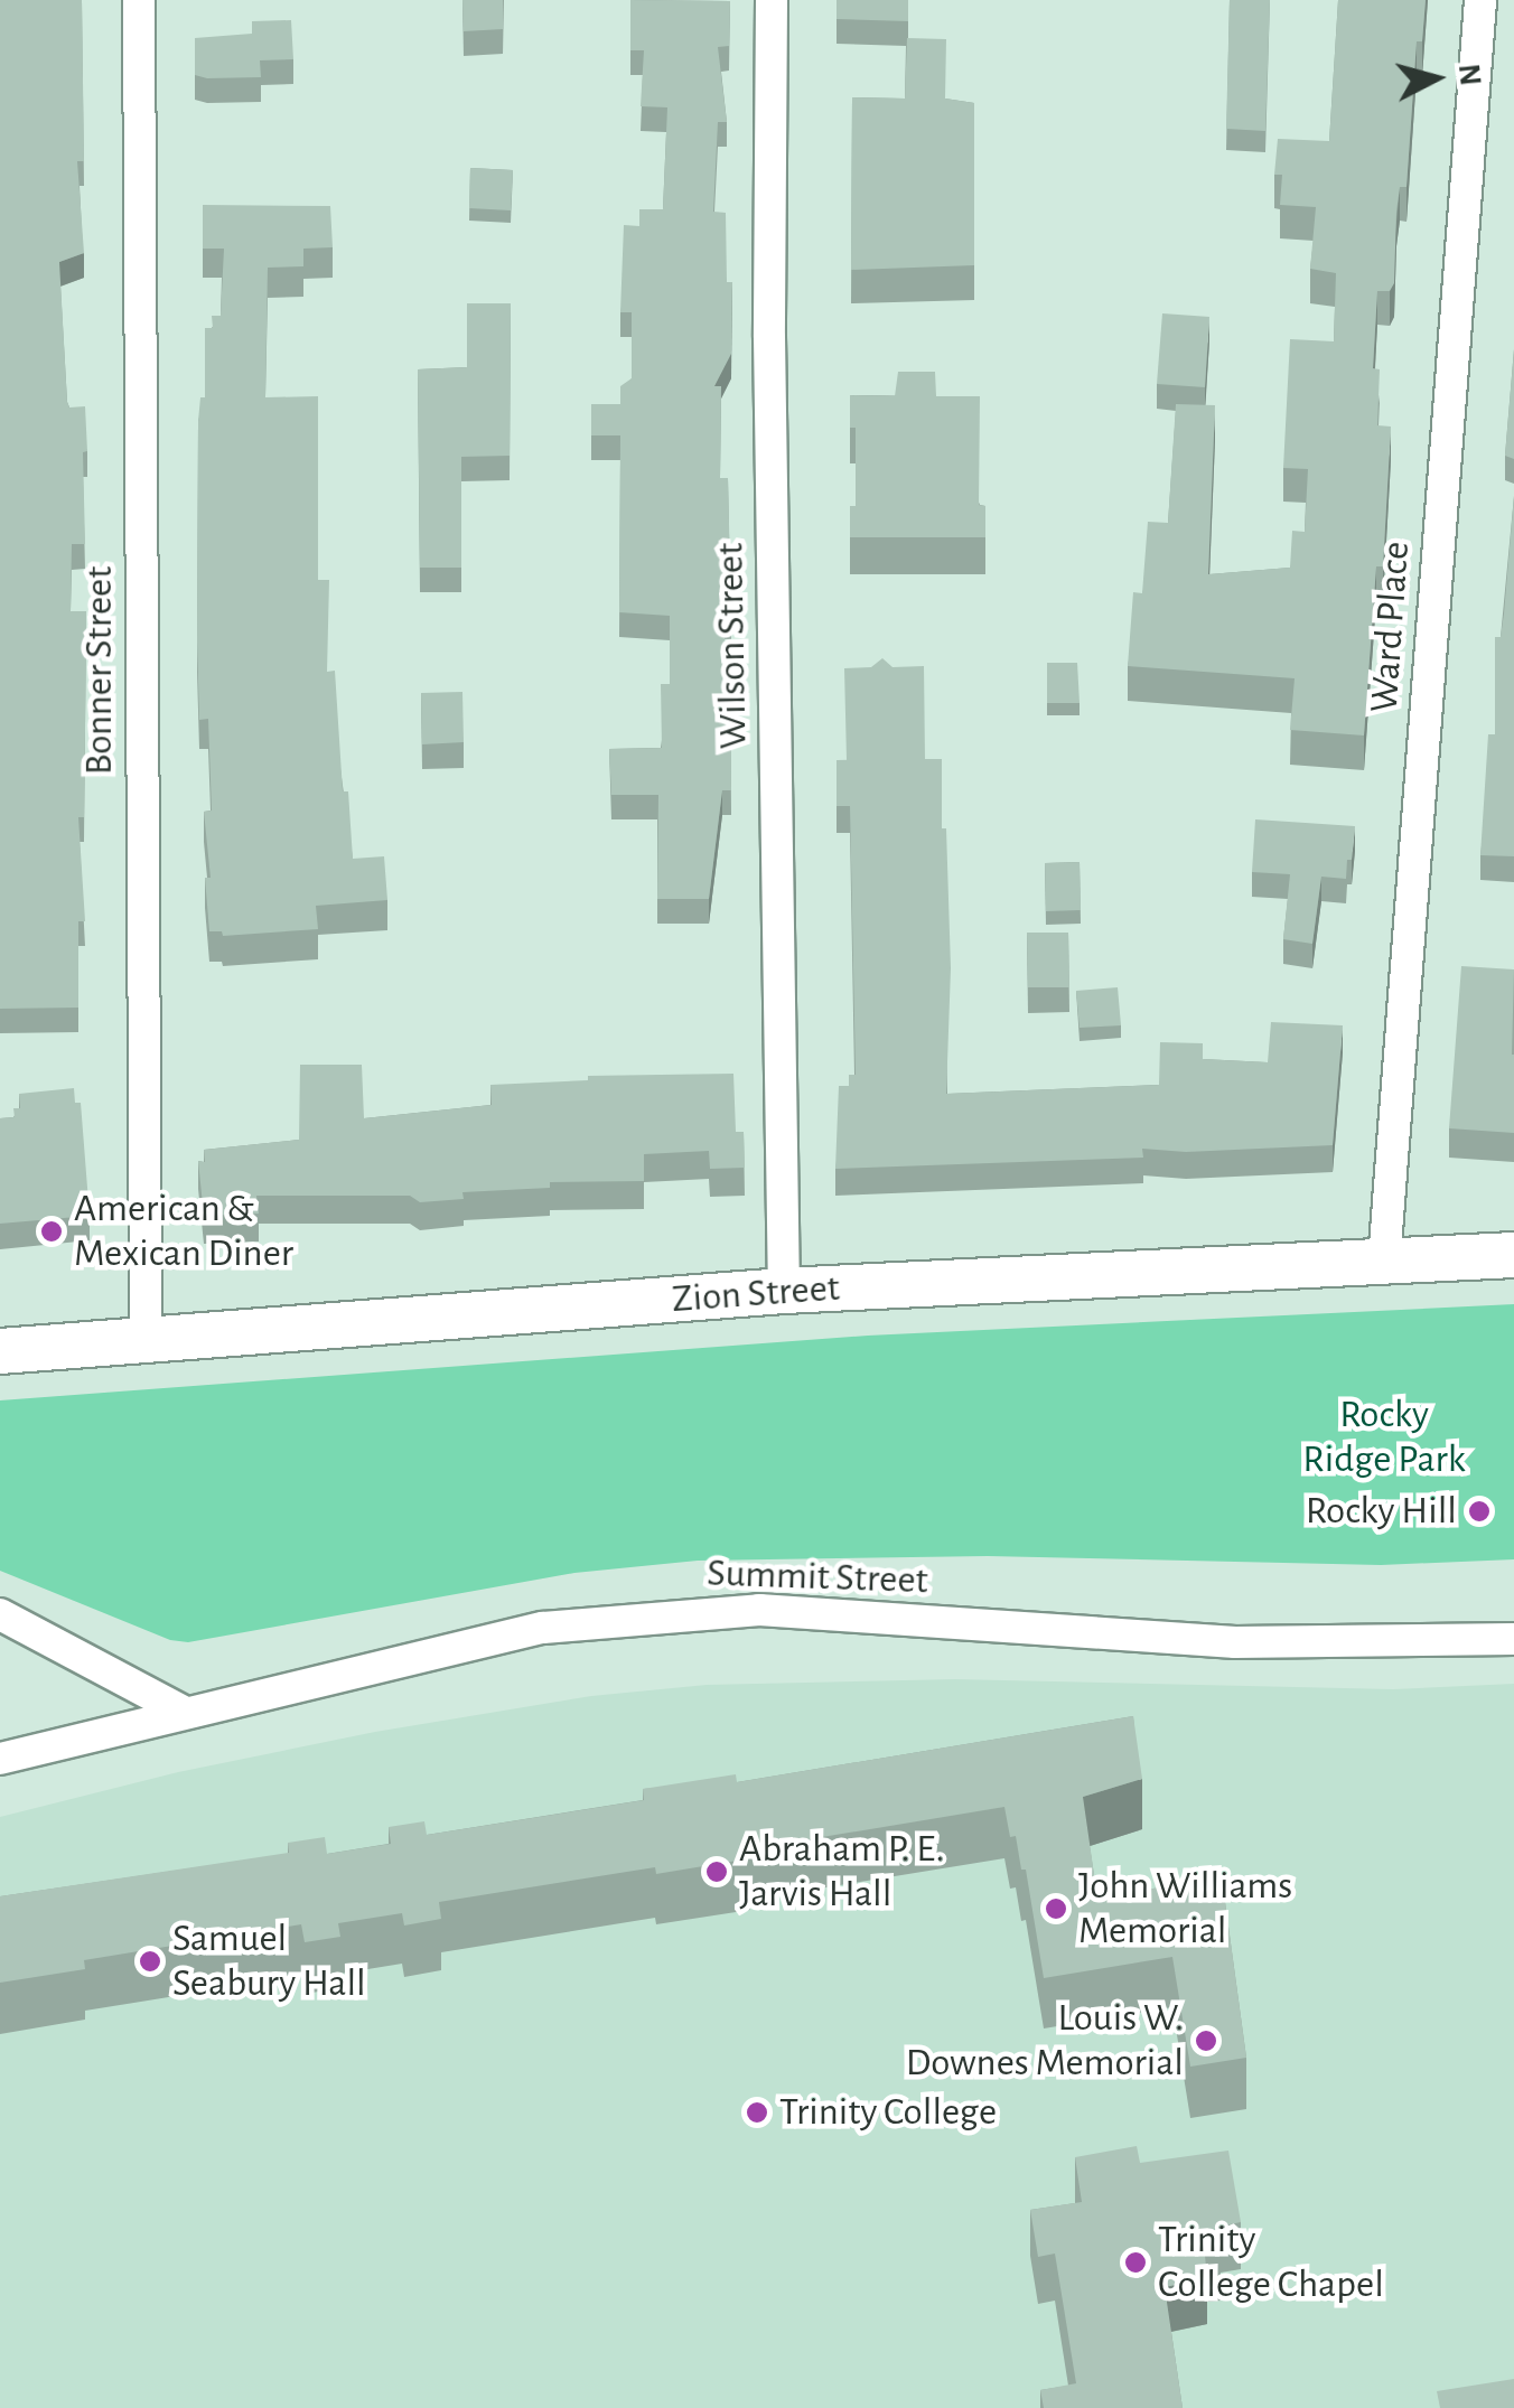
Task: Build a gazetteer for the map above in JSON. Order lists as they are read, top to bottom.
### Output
{
  "streets": {
    "main road": ["Zion Street"],
    "street": [
      "Ward Place",
      "Wilson Street",
      "Bonner Street",
      "Summit Street"
    ]
  },
  "crossings": [
    ["Ward Place", "Zion Street"],
    ["Wilson Street", "Zion Street"],
    ["Bonner Street", "Zion Street"]
  ],
  "parks": ["Rocky Ridge Park"],
  "places": [
    "American & Mexican Diner",
    "Rocky Hill",
    "Abraham P. E. Jarvis Hall",
    "John Williams Memorial",
    "Samuel Seabury Hall",
    "Louis W. Downes Memorial",
    "Trinity College",
    "Trinity College Chapel"
  ],
  "north": "right"
}
